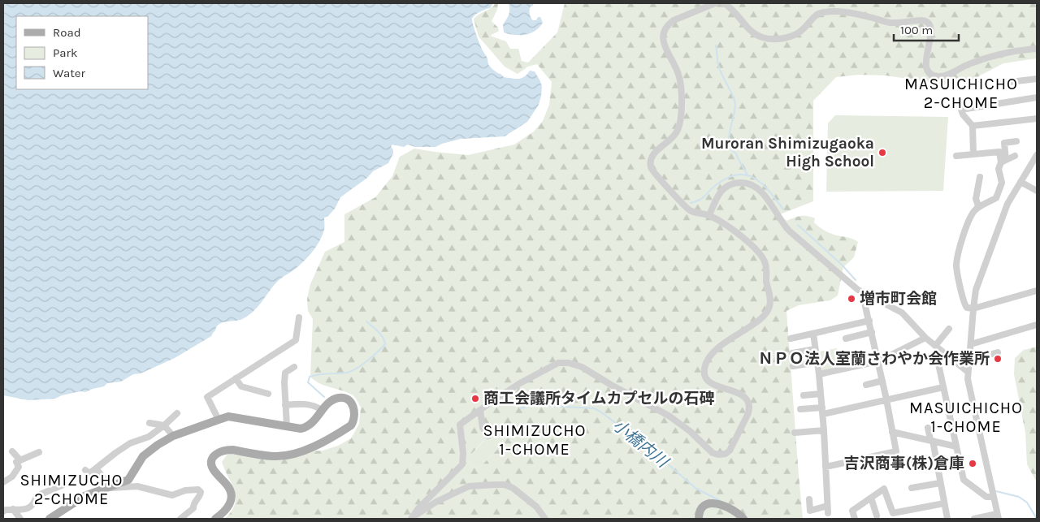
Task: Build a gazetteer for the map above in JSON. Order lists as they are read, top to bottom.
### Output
{
  "districts": [
    "MASUICHICHO 2-CHOME",
    "MASUICHICHO 1-CHOME",
    "SHIMIZUCHO 1-CHOME",
    "SHIMIZUCHO 2-CHOME"
  ],
  "water": ["小橋内川"],
  "places": [
    "Muroran Shimizugaoka High School",
    "増市町会館",
    "ＮＰＯ法人室蘭さわやか会作業所",
    "商工会議所タイムカプセルの石碑",
    "吉沢商事(株)倉庫"
  ],
  "legend": ["Road", "Park", "Water"],
  "scale_bar": "100 m"
}
